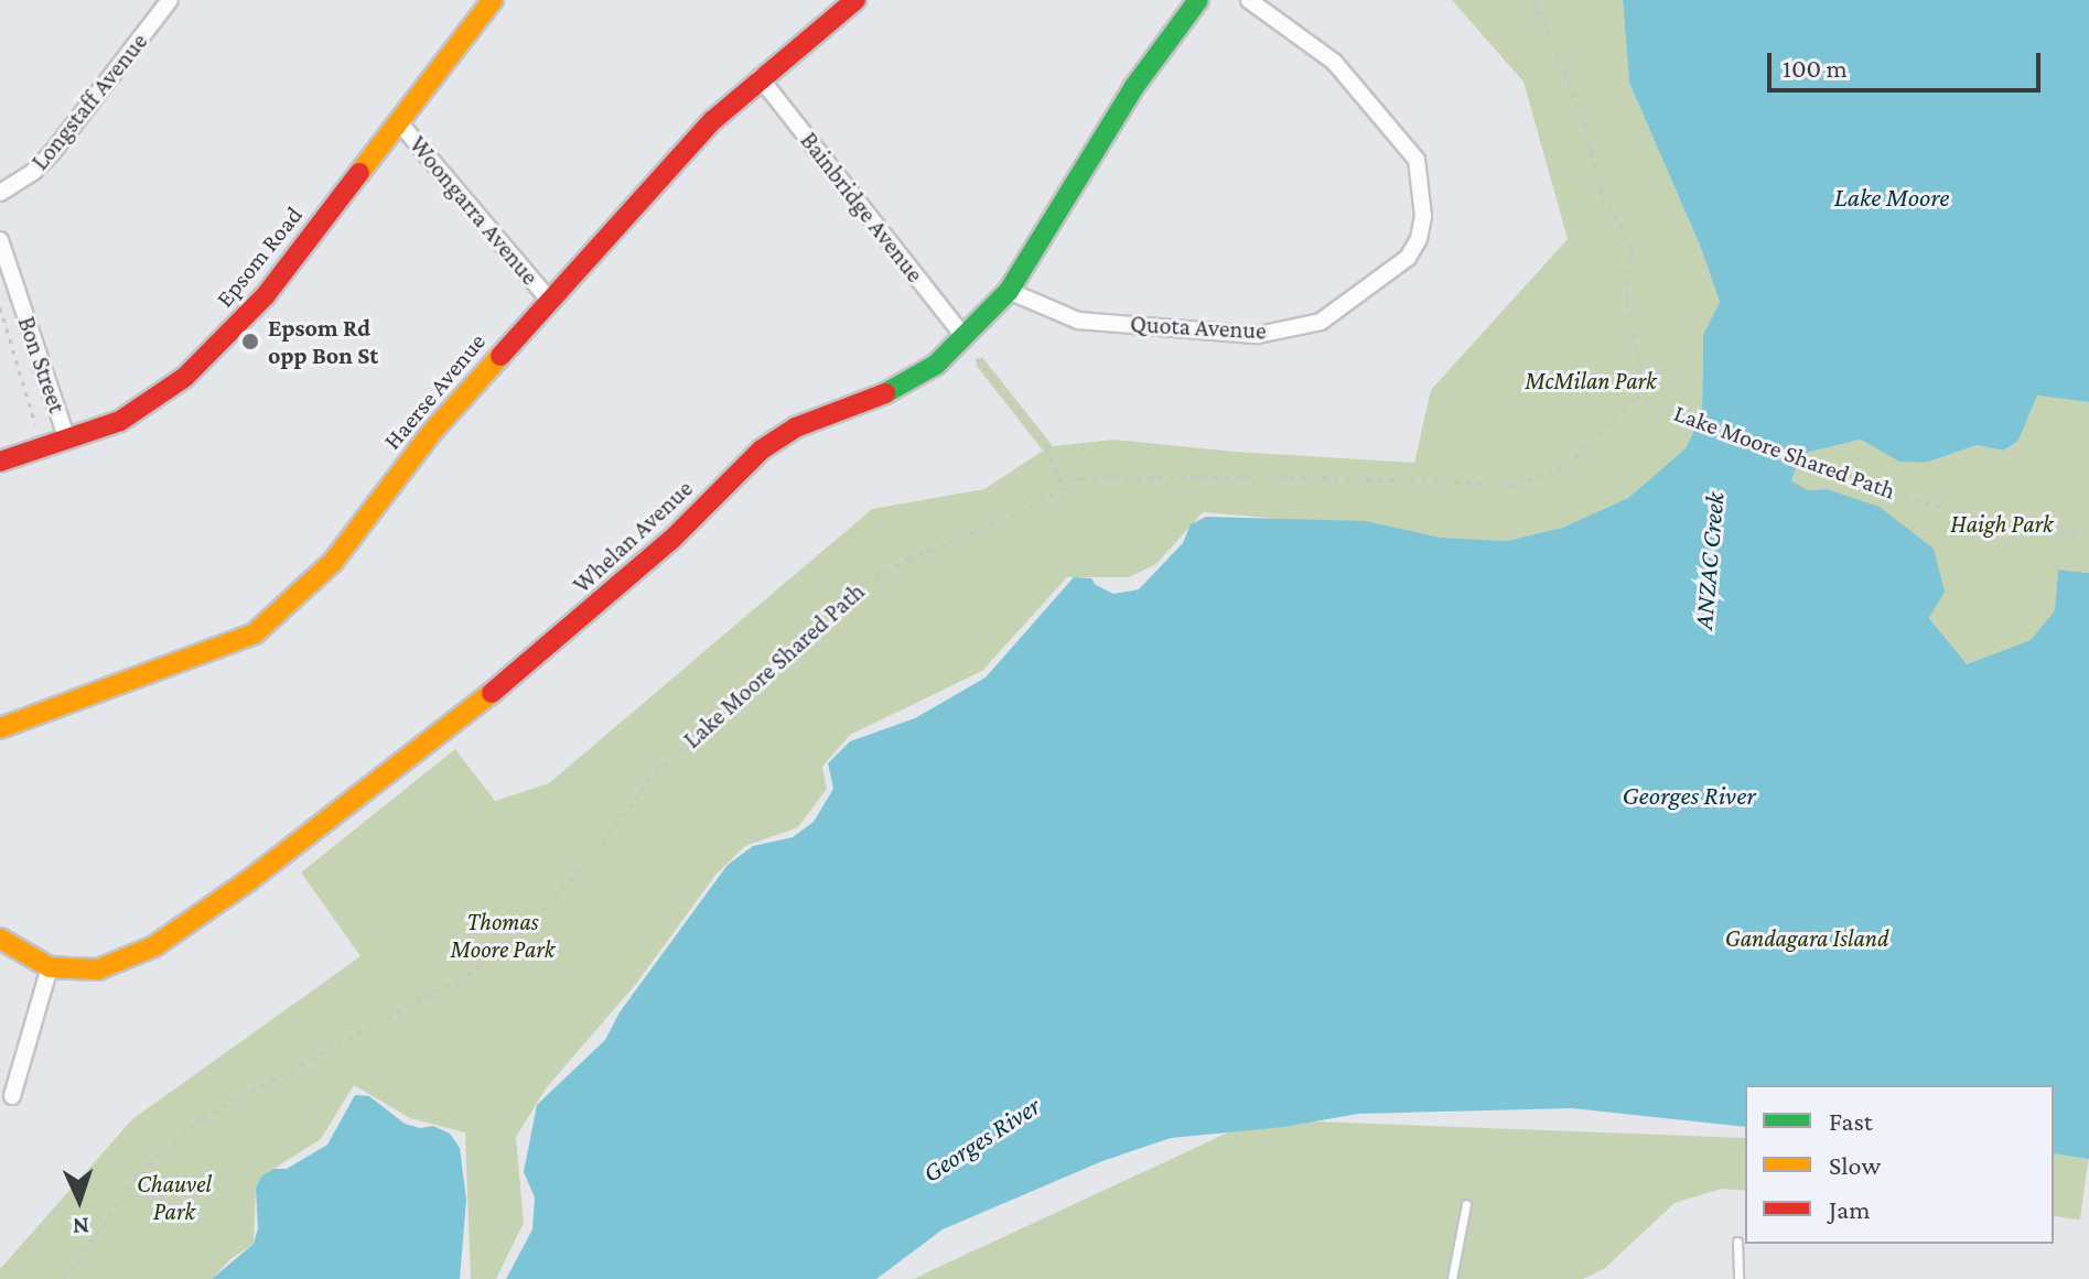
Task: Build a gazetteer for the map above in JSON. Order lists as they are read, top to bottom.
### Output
{
  "streets": {
    "street": [
      "Longstaff Avenue",
      "Bainbridge Avenue",
      "Woongarra Avenue",
      "Epsom Road",
      "Quota Avenue",
      "Bon Street",
      "Haerse Avenue",
      "Whelan Avenue"
    ],
    "path": ["Lake Moore Shared Path"]
  },
  "crossings": [
    ["Bainbridge Avenue", "Haerse Avenue"],
    ["Bainbridge Avenue", "Whelan Avenue"],
    ["Woongarra Avenue", "Epsom Road"],
    ["Woongarra Avenue", "Haerse Avenue"],
    ["Epsom Road", "Bon Street"],
    ["Quota Avenue", "Whelan Avenue"]
  ],
  "water": ["Lake Moore", "ANZAC Creek", "Georges River"],
  "parks": [
    "McMilan Park",
    "Haigh Park",
    "Thomas Moore Park",
    "Gandagara Island",
    "Chauvel Park"
  ],
  "places": ["Epsom Rd opp Bon St"],
  "legend": ["Fast", "Slow", "Jam"],
  "scale_bar": "100 m",
  "north": "bottom"
}
